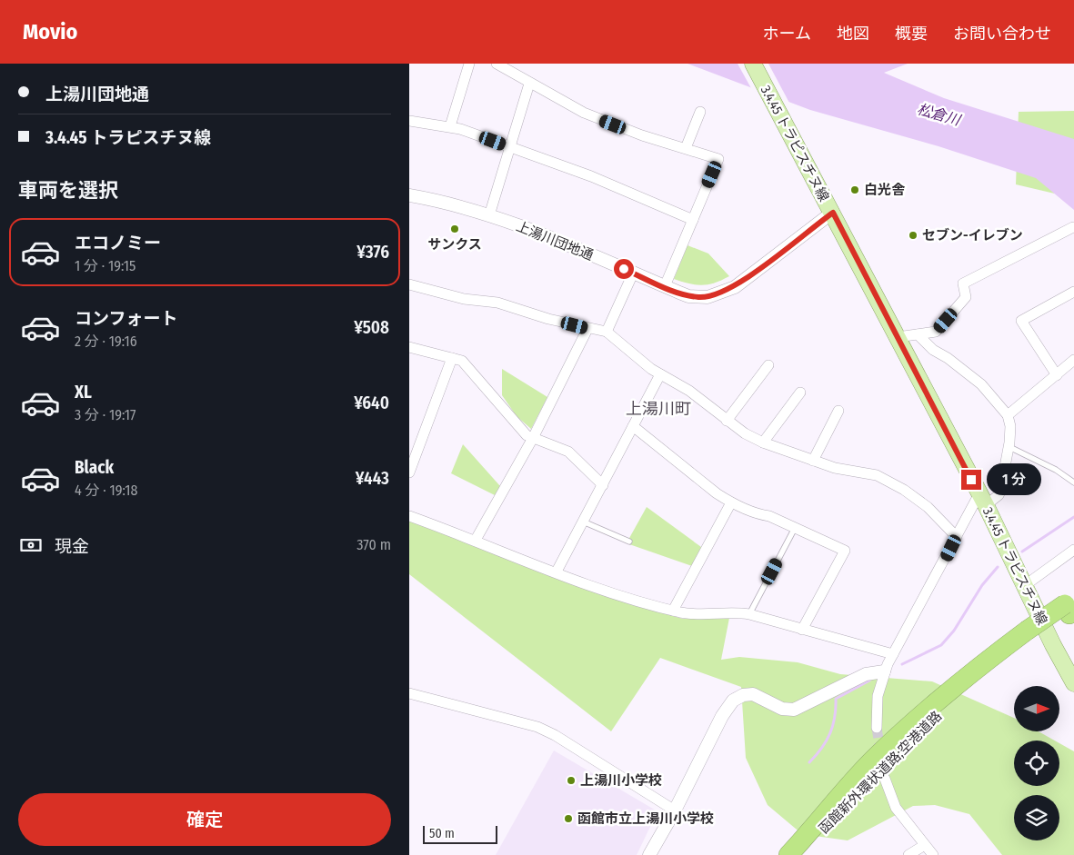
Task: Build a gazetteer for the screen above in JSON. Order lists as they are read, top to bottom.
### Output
{
  "streets": {
    "highway": ["函館新外環状道路;空港道路"],
    "main road": ["3.4.45 トラピスチヌ線"],
    "street": ["上湯川団地通"]
  },
  "crossings": [
    ["3.4.45 トラピスチヌ線", "上湯川団地通"]
  ],
  "districts": ["上湯川町"],
  "water": ["松倉川"],
  "places": [
    "白光舎",
    "サンクス",
    "セブン-イレブン",
    "上湯川小学校",
    "函館市立上湯川小学校"
  ],
  "scale_bar": "50 m",
  "north": "right",
  "page": {
    "header": "Movio",
    "nav": [
      "ホーム",
      "地図",
      "概要",
      "お問い合わせ"
    ],
    "banner": ["上湯川団地通", "3.4.45 トラピスチヌ線"],
    "heading": "車両を選択",
    "list": [
      {
        "name": "エコノミー",
        "note": "1 分 · 19:15",
        "value": "¥376"
      },
      {
        "name": "コンフォート",
        "note": "2 分 · 19:16",
        "value": "¥508"
      },
      {
        "name": "XL",
        "note": "3 分 · 19:17",
        "value": "¥640"
      },
      {
        "name": "Black",
        "note": "4 分 · 19:18",
        "value": "¥443"
      }
    ],
    "bubble": "1 分",
    "pay": ["現金", "370 m"],
    "buttons": "確定",
    "scale": "50 m"
  }
}
